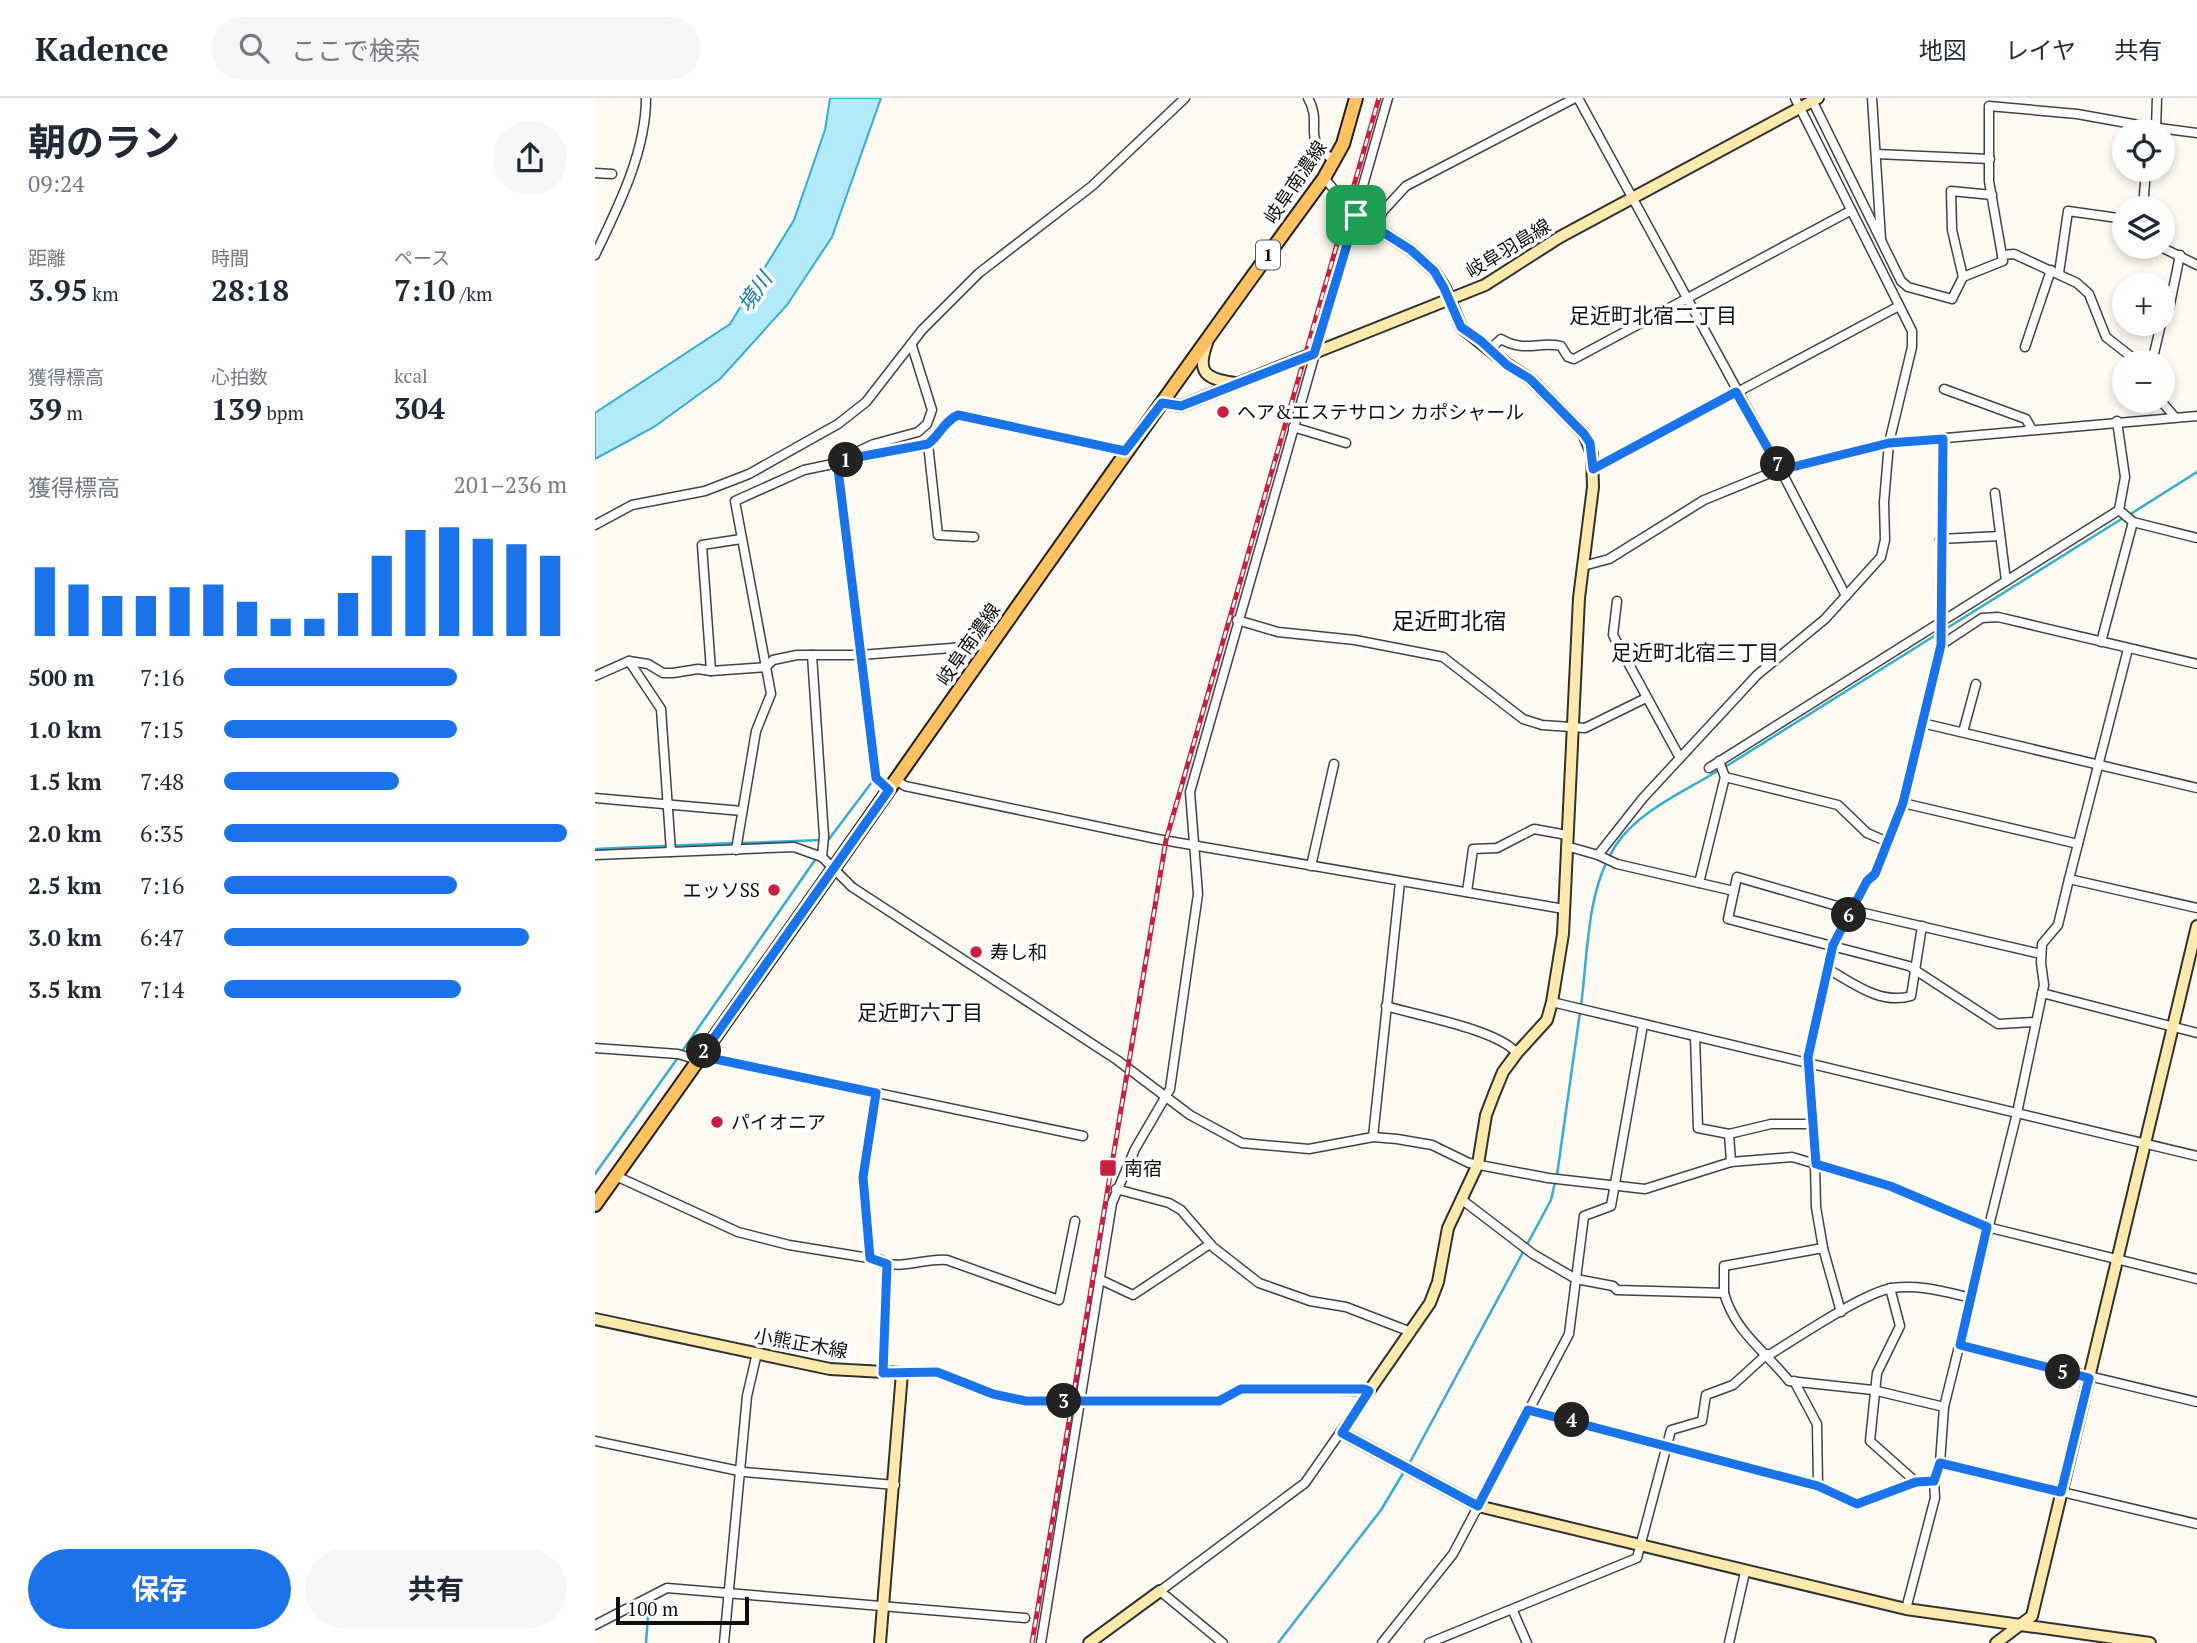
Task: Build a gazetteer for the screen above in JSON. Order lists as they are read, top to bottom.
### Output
{
  "streets": {
    "main road": ["岐阜南濃線", "1"],
    "street": ["岐阜羽島線", "小熊正木線"]
  },
  "crossings": [
    ["岐阜南濃線", "岐阜羽島線"]
  ],
  "districts": [
    "足近町北宿二丁目",
    "足近町北宿",
    "足近町北宿三丁目",
    "足近町六丁目"
  ],
  "water": ["境川"],
  "places": {
    "other": [
      "ヘア&エステサロン カポシャール",
      "エッソSS",
      "寿し和",
      "パイオニア"
    ],
    "transit": ["南宿"]
  },
  "scale_bar": "100 m",
  "page": {
    "header": "Kadence",
    "search": "ここで検索",
    "nav": ["地図", "レイヤ", "共有"],
    "heading": ["朝のラン", "09:24"],
    "map_buttons": ["+", "−"],
    "stats": [
      ["距離", "3.95 km"],
      ["時間", "28:18"],
      ["ペース", "7:10 /km"],
      ["獲得標高", "39 m"],
      ["心拍数", "139 bpm"],
      ["kcal", "304"]
    ],
    "pins": [
      "1",
      "7",
      "6",
      "2",
      "5",
      "3",
      "4"
    ],
    "chart": ["獲得標高", "201–236 m"],
    "list": [
      {
        "name": "500 m",
        "note": "7:16"
      },
      {
        "name": "1.0 km",
        "note": "7:15"
      },
      {
        "name": "1.5 km",
        "note": "7:48"
      },
      {
        "name": "2.0 km",
        "note": "6:35"
      },
      {
        "name": "2.5 km",
        "note": "7:16"
      },
      {
        "name": "3.0 km",
        "note": "6:47"
      },
      {
        "name": "3.5 km",
        "note": "7:14"
      }
    ],
    "buttons": ["保存", "共有"],
    "scale": "100 m"
  }
}
